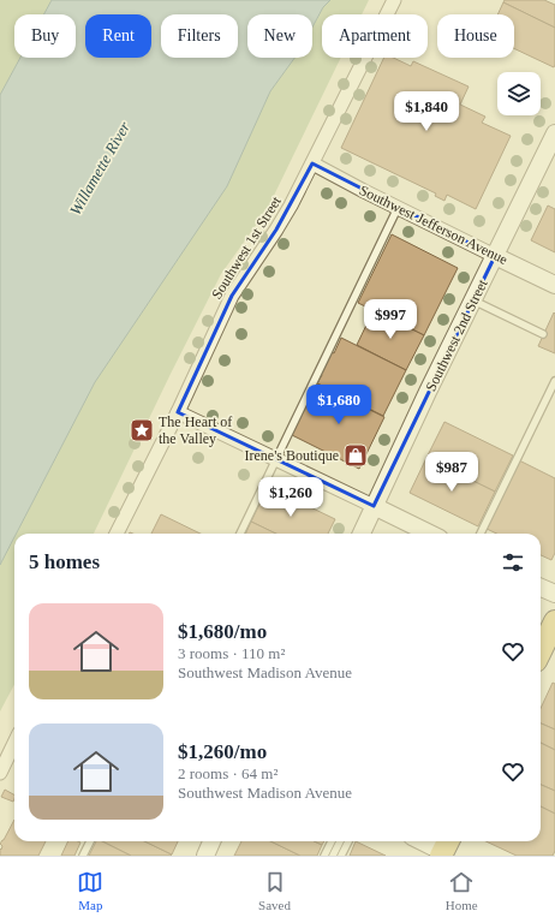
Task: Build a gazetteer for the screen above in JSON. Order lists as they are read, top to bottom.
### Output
{
  "streets": {
    "street": ["Southwest Jefferson Avenue", "Southwest 1st Street", "Southwest 2nd Street"]
  },
  "crossings": [
    ["Southwest Jefferson Avenue", "Southwest 1st Street"],
    ["Southwest Jefferson Avenue", "Southwest 2nd Street"]
  ],
  "water": ["Willamette River"],
  "places": {
    "place": ["The Heart of the Valley"],
    "shop": ["Irene's Boutique"]
  },
  "page": {
    "chip": [
      "Buy",
      "Rent",
      "Filters",
      "New",
      "Apartment",
      "House"
    ],
    "price": [
      "$1,840",
      "$997",
      "$1,680",
      "$987",
      "$1,260"
    ],
    "heading": "5 homes",
    "list": [
      {
        "name": "$1,680/mo",
        "note": "3 rooms · 110 m² · Southwest Madison Avenue"
      },
      {
        "name": "$1,260/mo",
        "note": "2 rooms · 64 m² · Southwest Madison Avenue"
      }
    ],
    "tabs": ["Map", "Saved", "Home"]
  }
}
